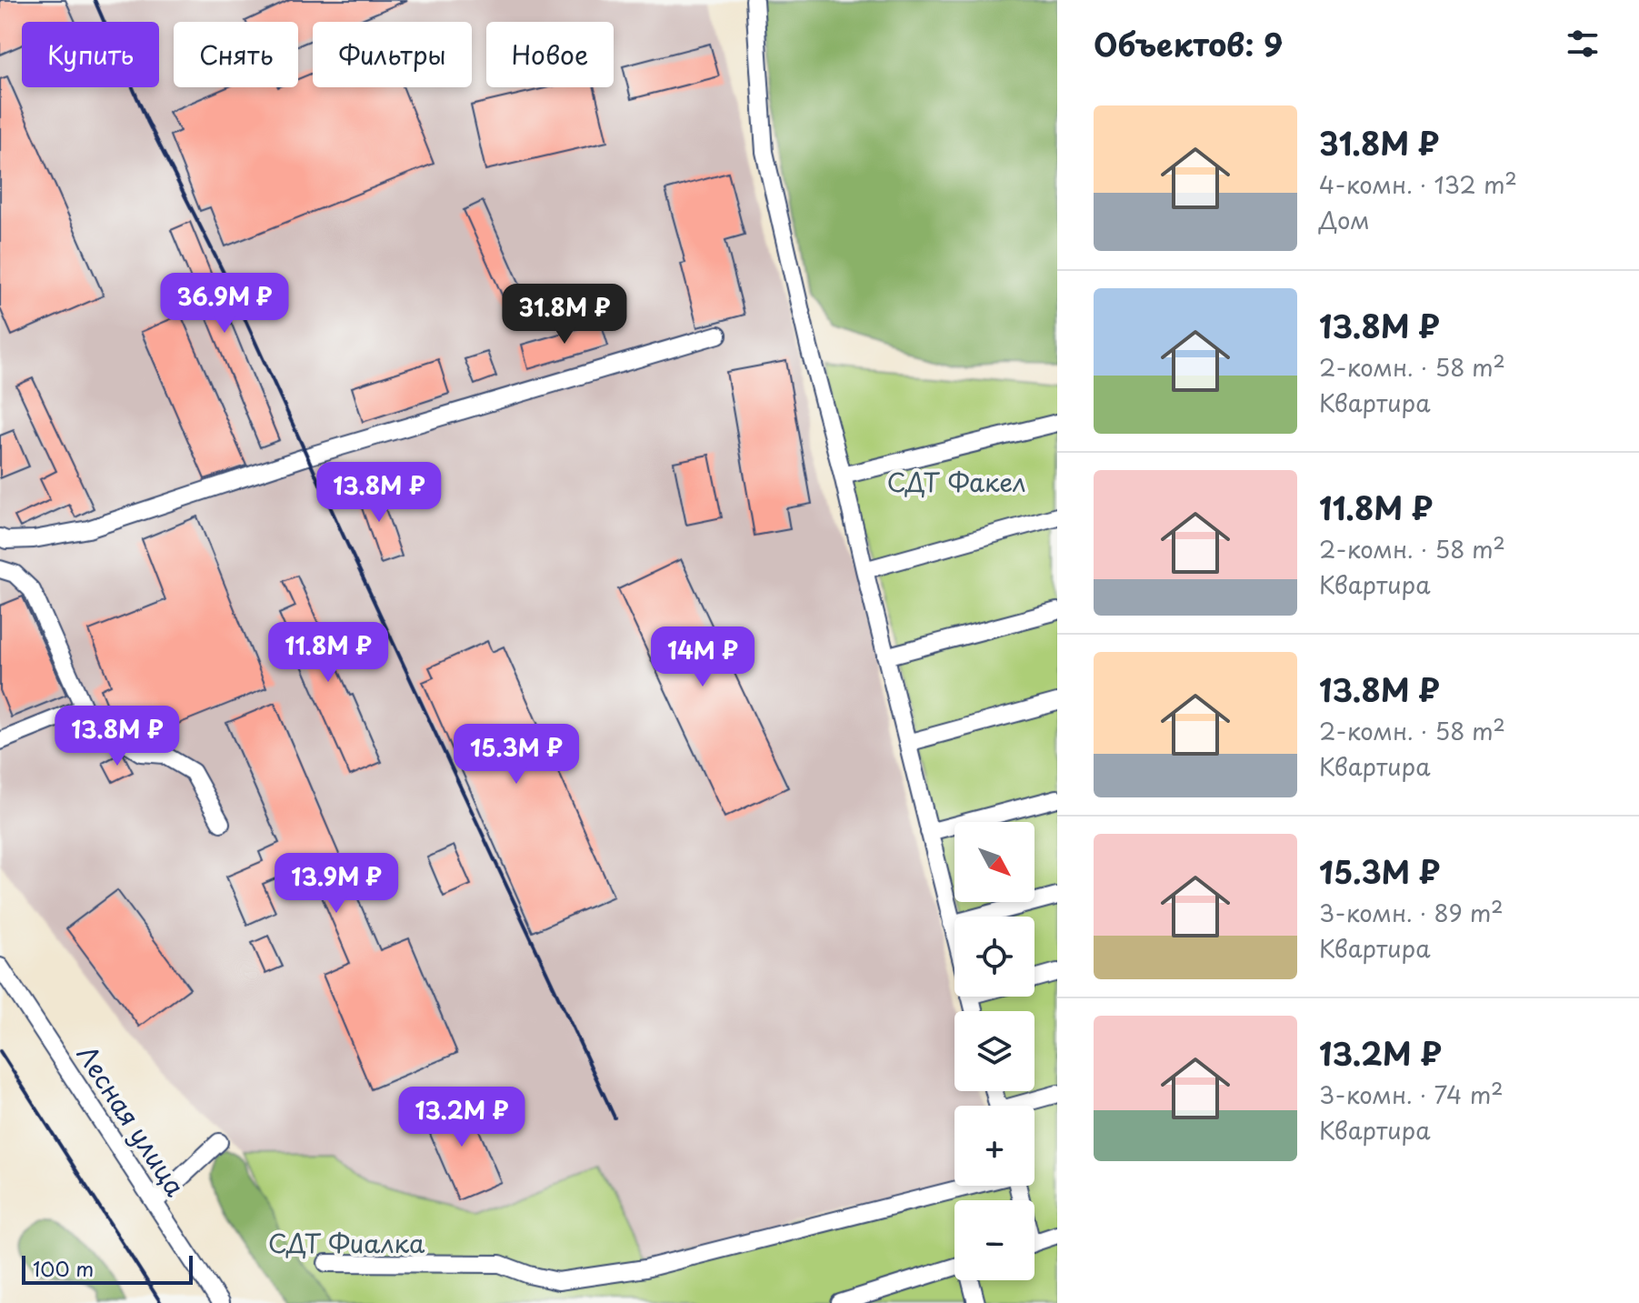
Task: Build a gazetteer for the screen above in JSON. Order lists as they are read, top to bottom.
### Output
{
  "streets": {
    "street": ["Лесная улица"]
  },
  "parks": ["СДТ Факел", "СДТ Фиалка"],
  "scale_bar": "100 m",
  "north": "bottom right",
  "page": {
    "heading": "Объектов: 9",
    "chip": [
      "Купить",
      "Снять",
      "Фильтры",
      "Новое"
    ],
    "list": [
      {
        "name": "31.8M ₽",
        "note": "4-комн. · 132 m² · Дом"
      },
      {
        "name": "13.8M ₽",
        "note": "2-комн. · 58 m² · Квартира"
      },
      {
        "name": "11.8M ₽",
        "note": "2-комн. · 58 m² · Квартира"
      },
      {
        "name": "13.8M ₽",
        "note": "2-комн. · 58 m² · Квартира"
      },
      {
        "name": "15.3M ₽",
        "note": "3-комн. · 89 m² · Квартира"
      },
      {
        "name": "13.2M ₽",
        "note": "3-комн. · 74 m² · Квартира"
      }
    ],
    "price": [
      "36.9M ₽",
      "31.8M ₽",
      "13.8M ₽",
      "11.8M ₽",
      "14M ₽",
      "13.8M ₽",
      "15.3M ₽",
      "13.9M ₽",
      "13.2M ₽"
    ],
    "map_buttons": ["+", "−"],
    "scale": "100 m"
  }
}
